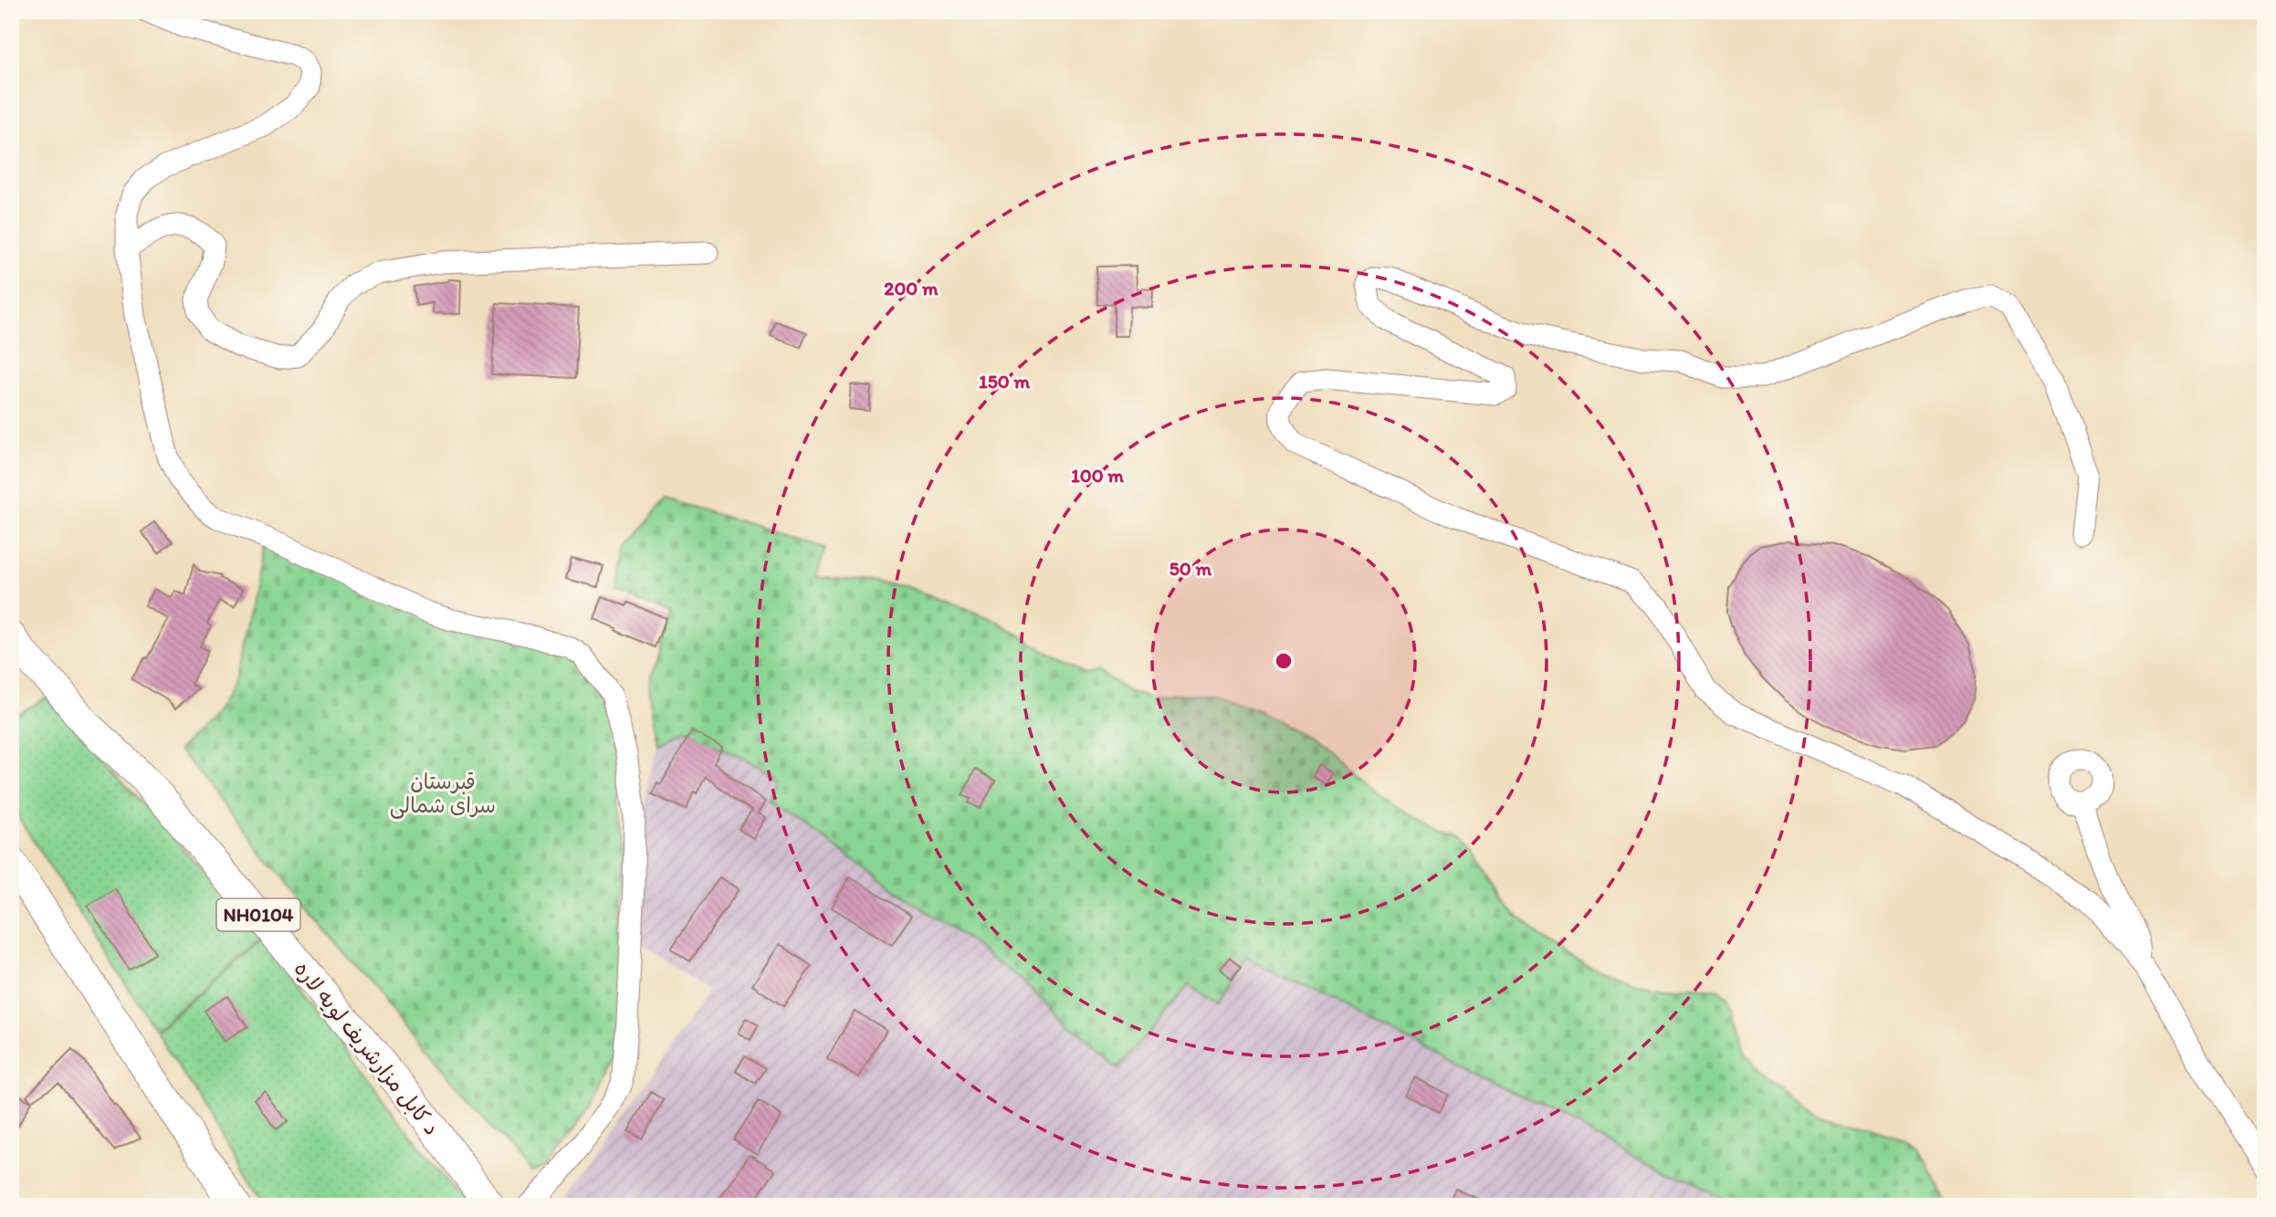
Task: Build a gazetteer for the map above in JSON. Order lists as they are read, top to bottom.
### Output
{
  "streets": {
    "highway": ["NH0104", "د کابل مزارشریف لویه لاره"]
  },
  "parks": ["قبرستان سرای شمالی"],
  "rings": [
    "200 m",
    "150 m",
    "100 m",
    "50 m"
  ]
}
